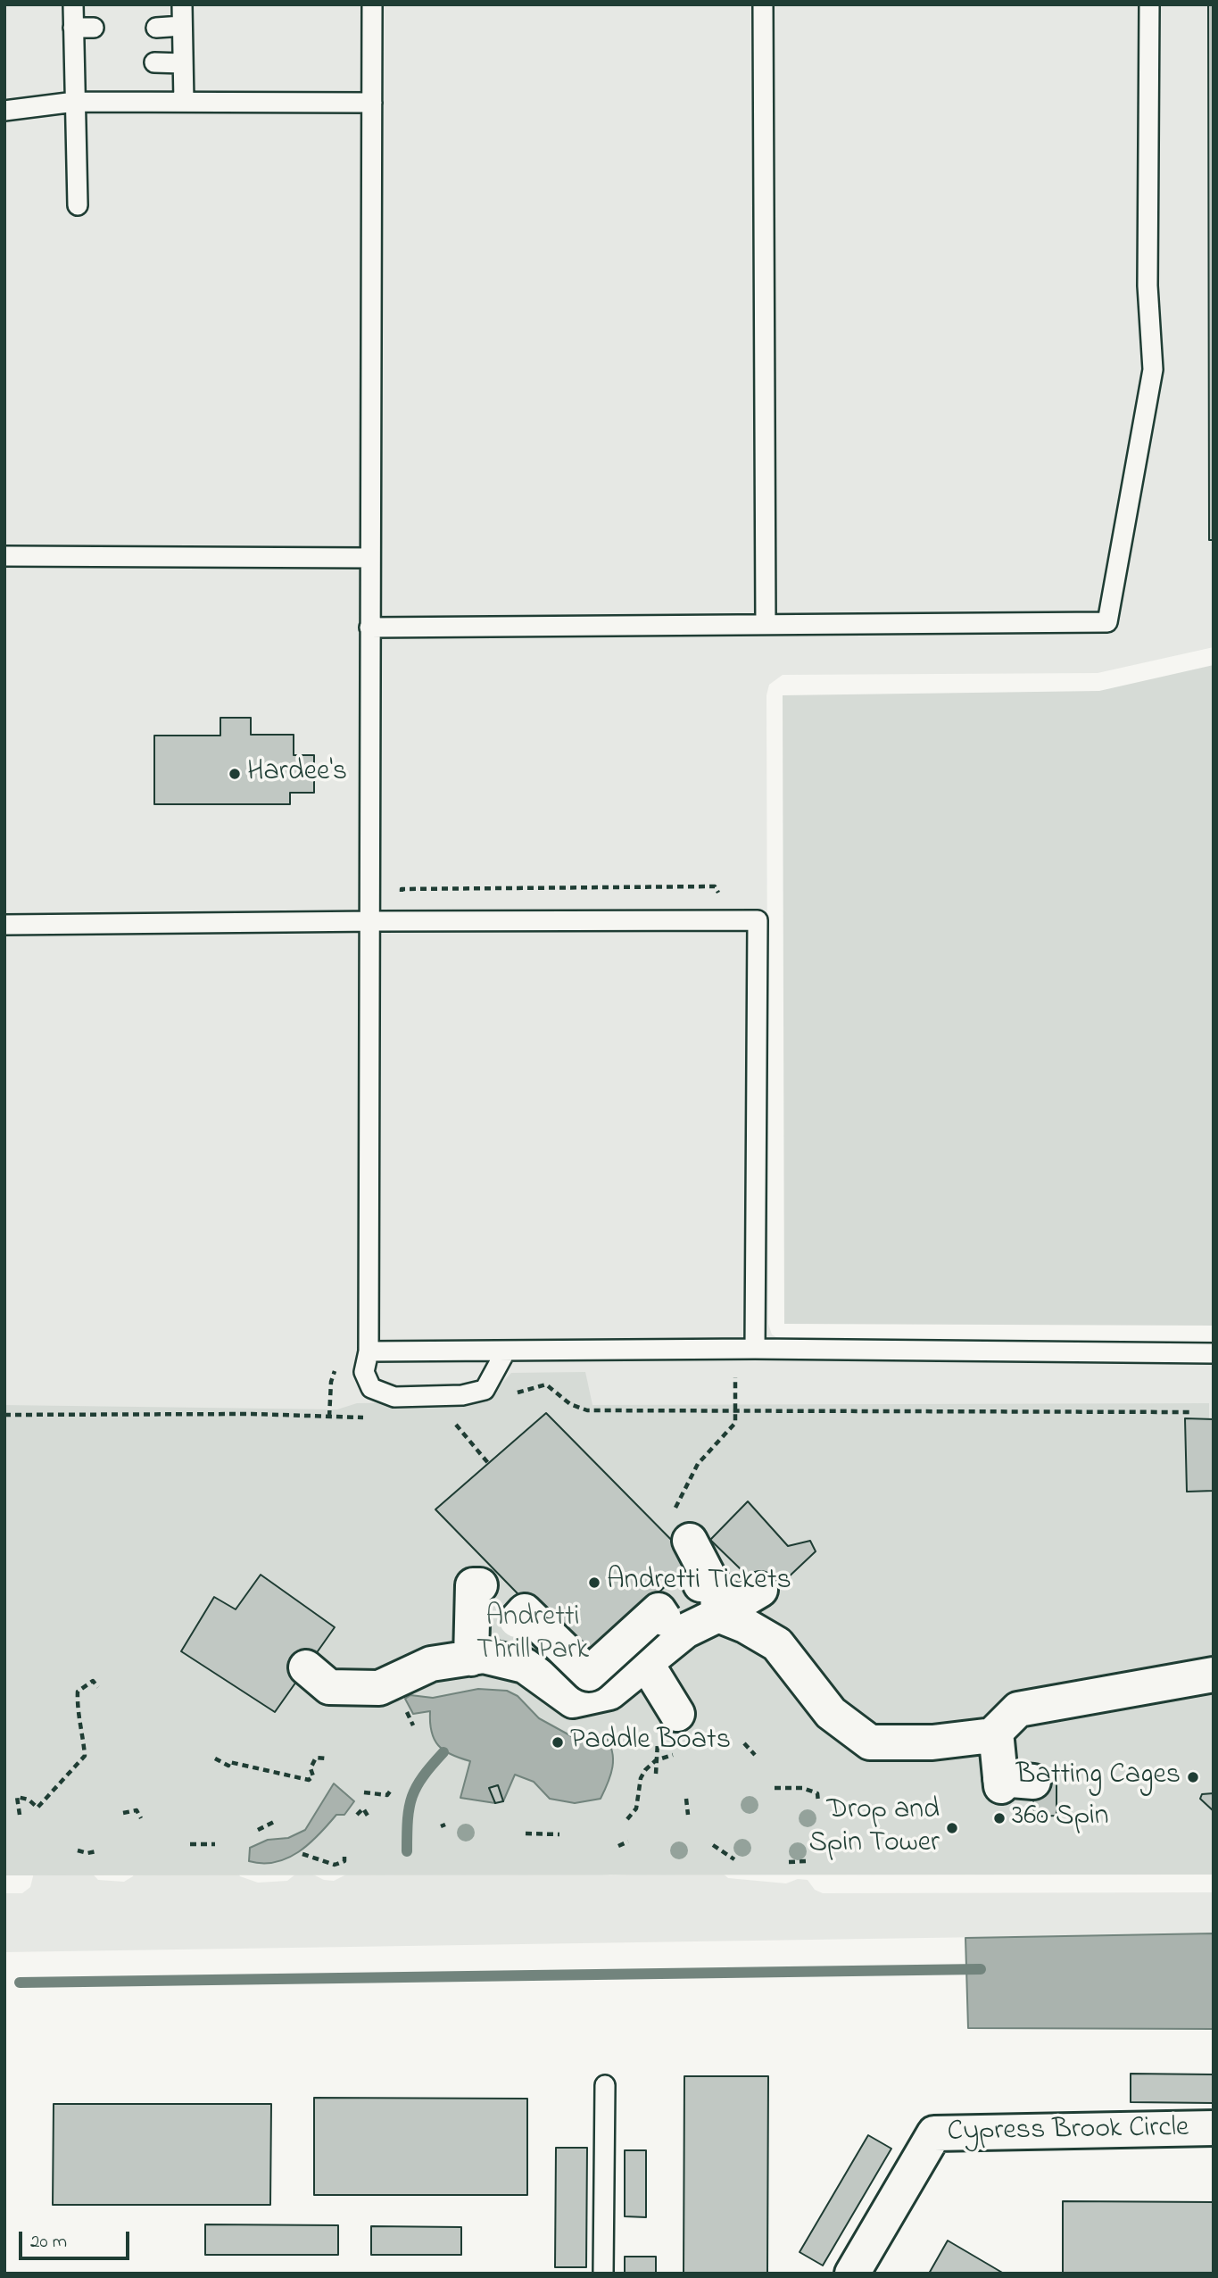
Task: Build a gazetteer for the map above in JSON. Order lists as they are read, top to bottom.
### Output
{
  "streets": {
    "street": ["Cypress Brook Circle"]
  },
  "parks": ["Andretti Thrill Park"],
  "places": [
    "Hardee's",
    "Andretti Tickets",
    "Paddle Boats",
    "Batting Cages",
    "360 Spin",
    "Drop and Spin Tower"
  ],
  "scale_bar": "20 m"
}
